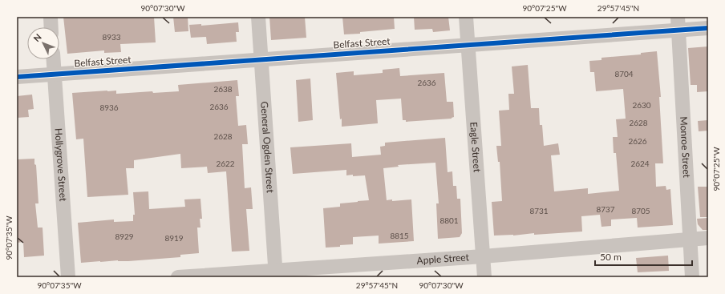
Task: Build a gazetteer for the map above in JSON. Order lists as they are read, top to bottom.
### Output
{
  "streets": {
    "street": [
      "Belfast Street",
      "General Ogden Street",
      "Eagle Street",
      "Monroe Street",
      "Hollygrove Street",
      "Apple Street"
    ]
  },
  "crossings": [
    ["Belfast Street", "General Ogden Street"],
    ["Belfast Street", "Eagle Street"],
    ["Belfast Street", "Monroe Street"],
    ["Belfast Street", "Hollygrove Street"],
    ["General Ogden Street", "Apple Street"],
    ["Eagle Street", "Apple Street"],
    ["Monroe Street", "Apple Street"]
  ],
  "house_numbers": [
    "8933",
    "8704",
    "2636",
    "2638",
    "2630",
    "2636",
    "8936",
    "2628",
    "2628",
    "2626",
    "2622",
    "2624",
    "8737",
    "8731",
    "8705",
    "8801",
    "8815",
    "8929",
    "8919"
  ],
  "scale_bar": "50 m",
  "north": "top left",
  "coordinates": [
    "90°07'30\"W",
    "90°07'25\"W",
    "29°57'45\"N",
    "90°07'35\"W"
  ]
}
